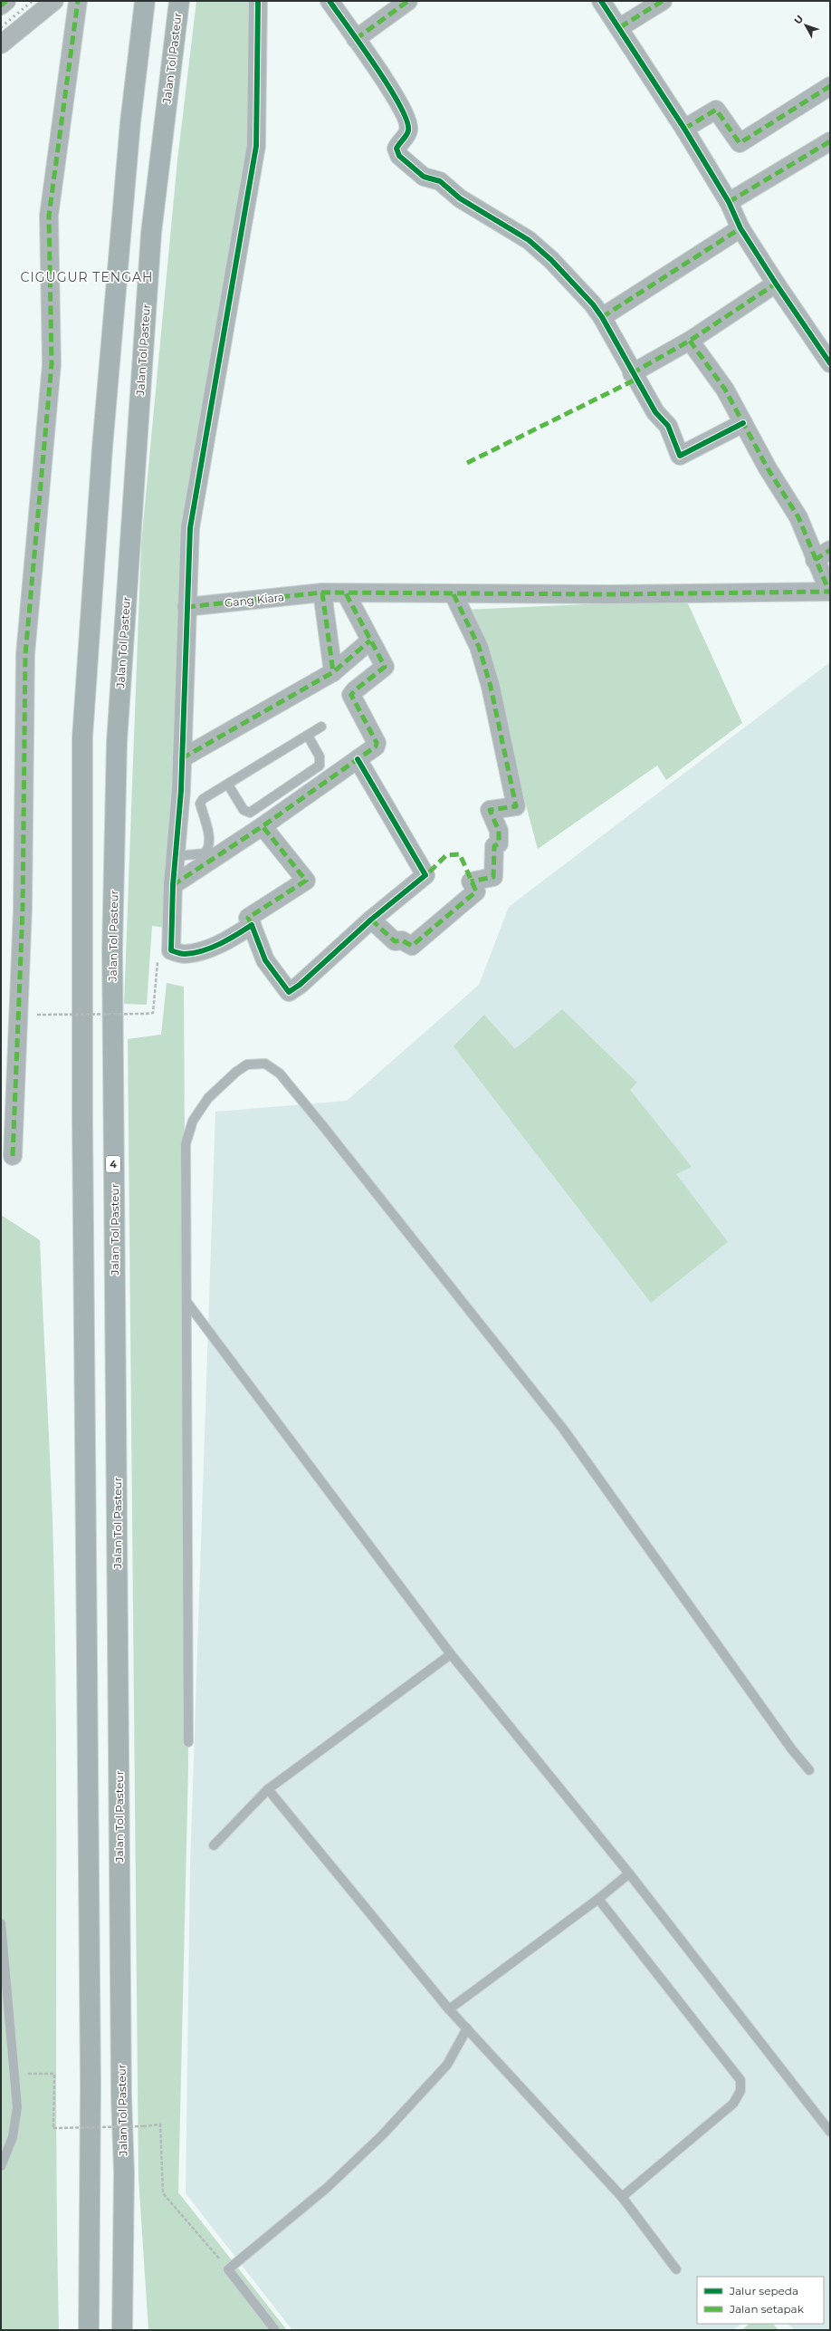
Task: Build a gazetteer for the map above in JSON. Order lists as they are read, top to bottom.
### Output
{
  "streets": {
    "highway": ["Jalan Tol Pasteur", "4"],
    "street": ["Gang Kiara"]
  },
  "districts": ["CIGUGUR TENGAH"],
  "legend": ["Jalur sepeda", "Jalan setapak"],
  "north": "top left"
}
